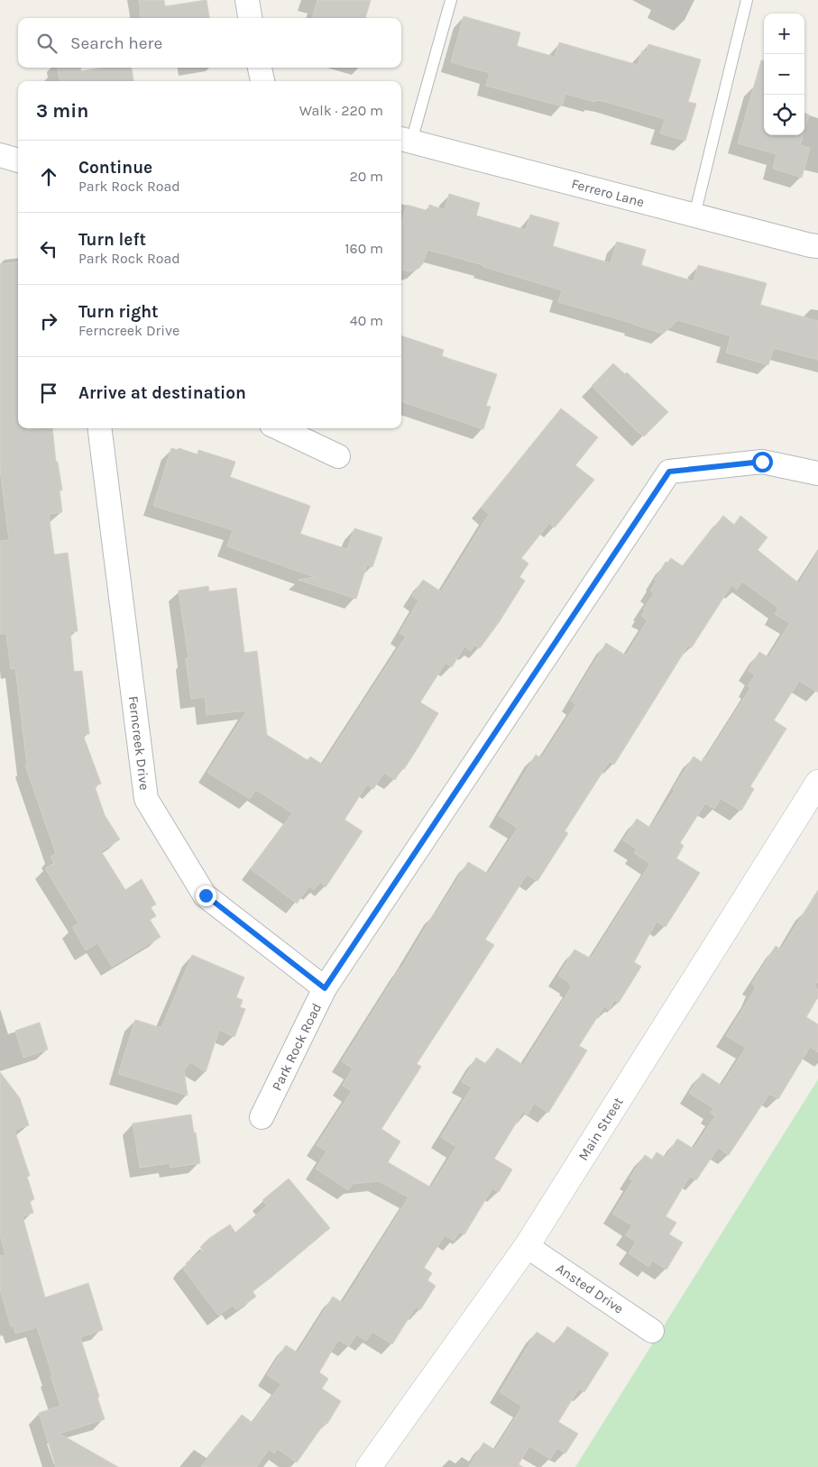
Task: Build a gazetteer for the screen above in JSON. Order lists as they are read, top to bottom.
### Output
{
  "streets": {
    "street": [
      "Ferrero Lane",
      "Ferncreek Drive",
      "Park Rock Road",
      "Main Street",
      "Ansted Drive"
    ]
  },
  "crossings": [
    ["Ferncreek Drive", "Park Rock Road"],
    ["Main Street", "Ansted Drive"]
  ],
  "page": {
    "map_buttons": ["+", "−"],
    "search": "Search here",
    "heading": ["3 min", "Walk · 220 m"],
    "list": [
      ["Continue", "Park Rock Road", "20 m"],
      ["Turn left", "Park Rock Road", "160 m"],
      ["Turn right", "Ferncreek Drive", "40 m"],
      "Arrive at destination"
    ]
  }
}
